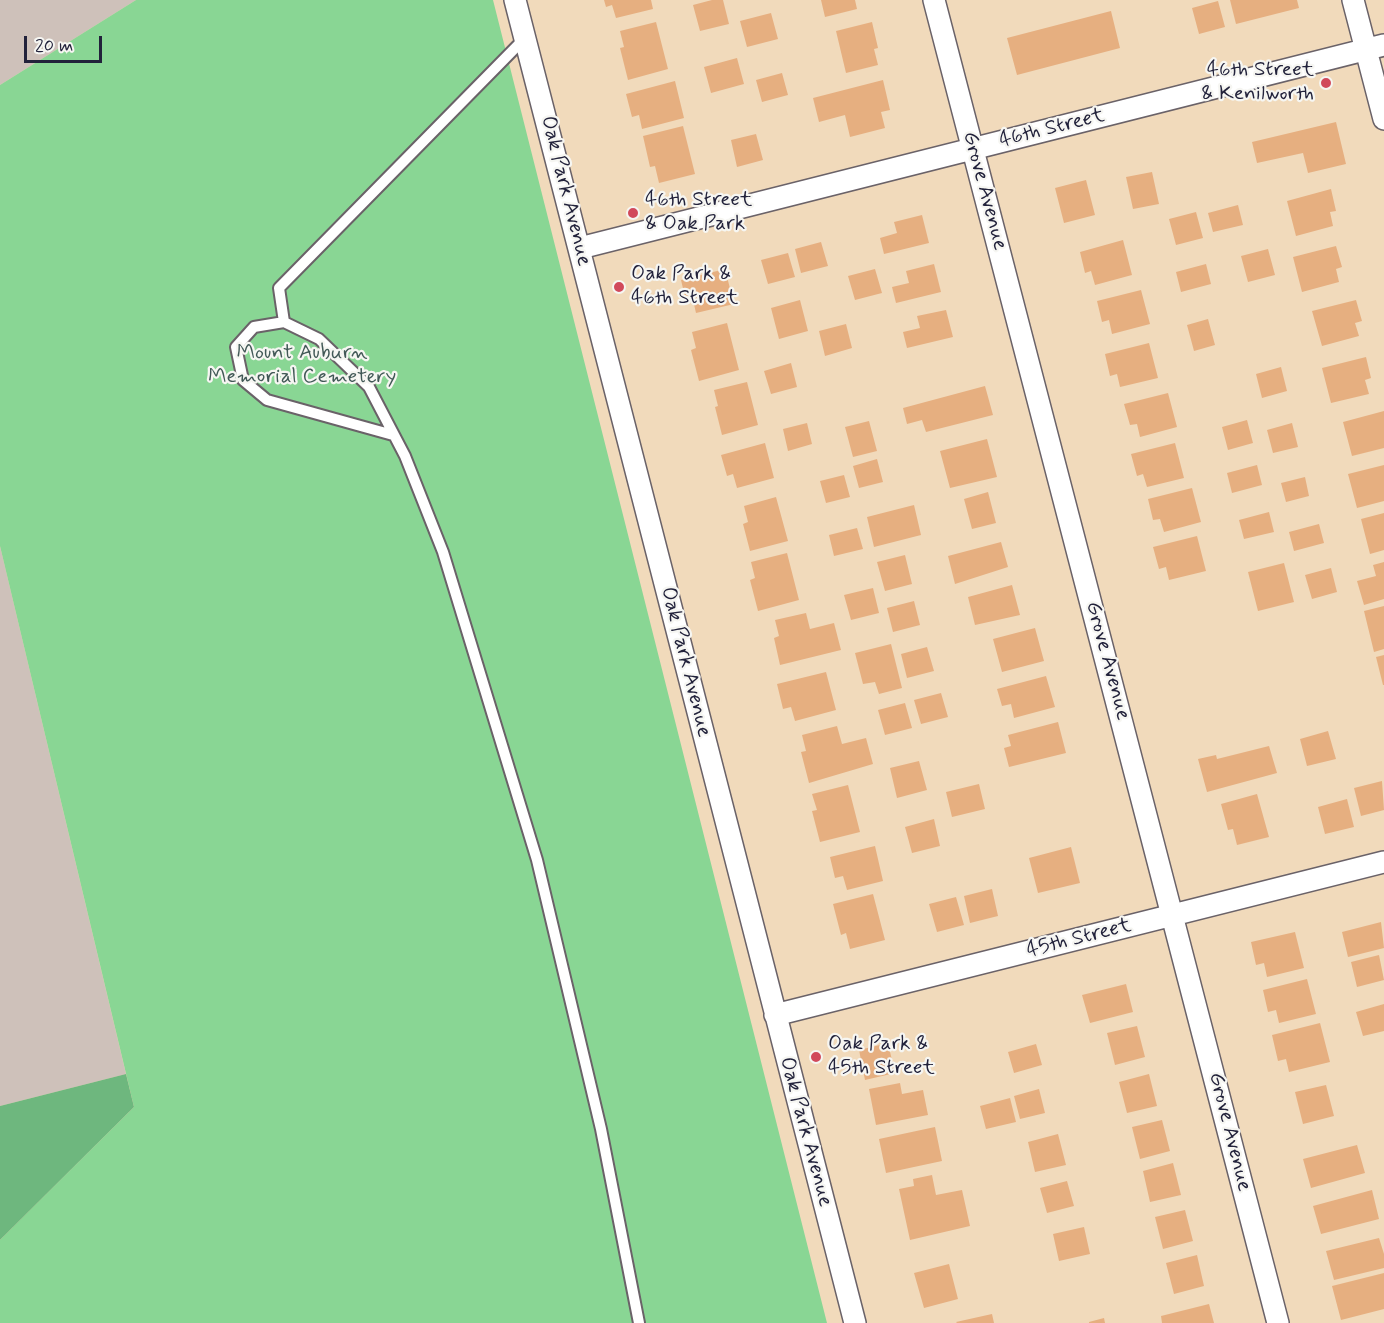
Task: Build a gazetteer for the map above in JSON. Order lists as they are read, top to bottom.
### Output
{
  "streets": {
    "street": [
      "46th Street",
      "Oak Park Avenue",
      "Grove Avenue",
      "45th Street"
    ]
  },
  "crossings": [
    ["46th Street", "Oak Park Avenue"],
    ["46th Street", "Grove Avenue"],
    ["Oak Park Avenue", "45th Street"],
    ["Grove Avenue", "45th Street"]
  ],
  "parks": ["Mount Auburn Memorial Cemetery"],
  "places": [
    "46th Street & Kenilworth",
    "46th Street & Oak Park",
    "Oak Park & 46th Street",
    "Oak Park & 45th Street"
  ],
  "scale_bar": "20 m"
}
